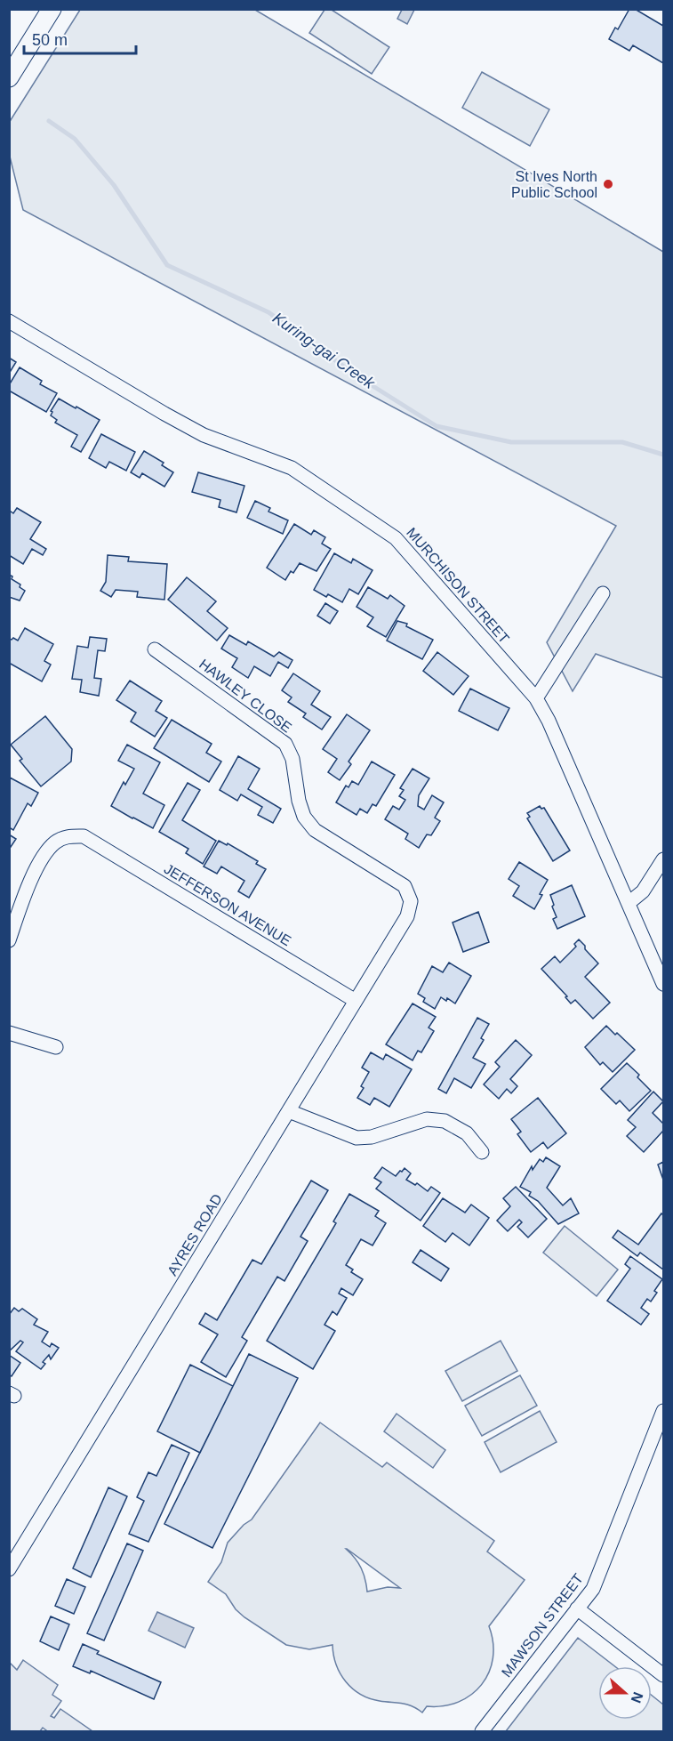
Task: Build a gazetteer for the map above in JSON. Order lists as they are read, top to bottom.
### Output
{
  "streets": {
    "street": [
      "MURCHISON STREET",
      "HAWLEY CLOSE",
      "JEFFERSON AVENUE",
      "AYRES ROAD",
      "MAWSON STREET"
    ]
  },
  "crossings": [
    ["HAWLEY CLOSE", "AYRES ROAD"],
    ["JEFFERSON AVENUE", "AYRES ROAD"]
  ],
  "water": ["Kuring-gai Creek"],
  "places": ["St Ives North Public School"],
  "scale_bar": "50 m",
  "north": "right"
}
